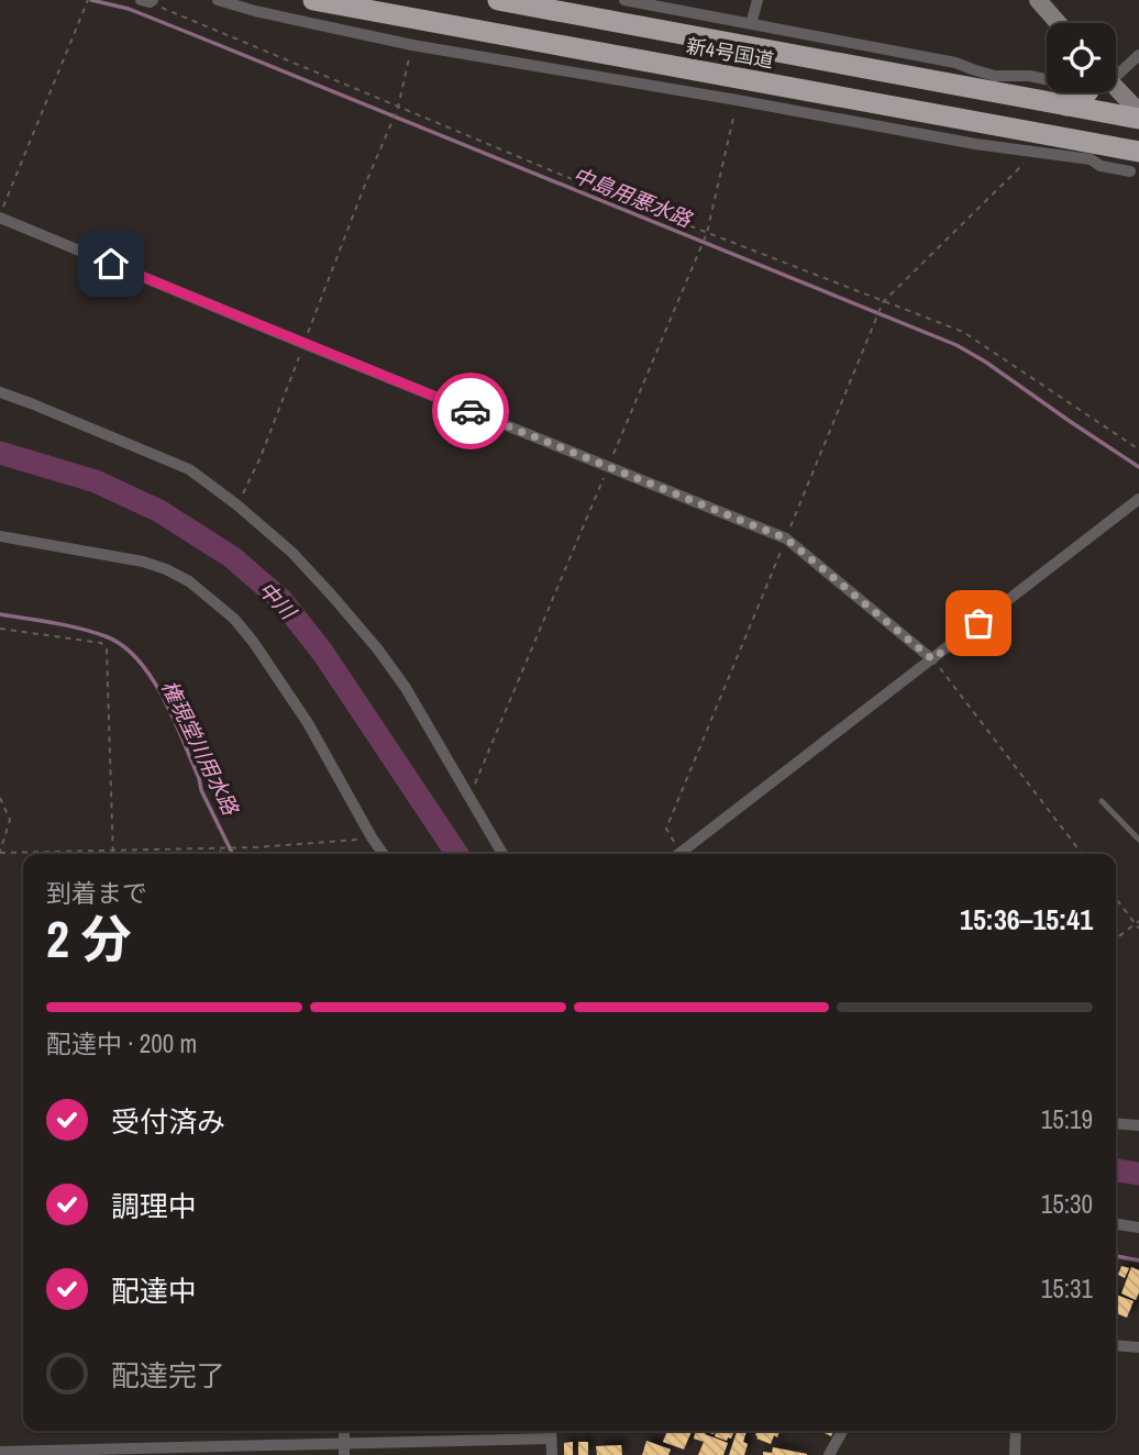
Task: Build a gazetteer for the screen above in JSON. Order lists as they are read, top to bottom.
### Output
{
  "streets": {
    "highway": ["新4号国道"]
  },
  "water": ["中島用悪水路", "中川", "権現堂川用水路"],
  "page": {
    "heading": ["2 分", "到着まで", "15:36–15:41"],
    "bar": "配達中 · 200 m",
    "list": [
      ["受付済み", "15:19"],
      ["調理中", "15:30"],
      ["配達中", "15:31"],
      "配達完了"
    ]
  }
}
